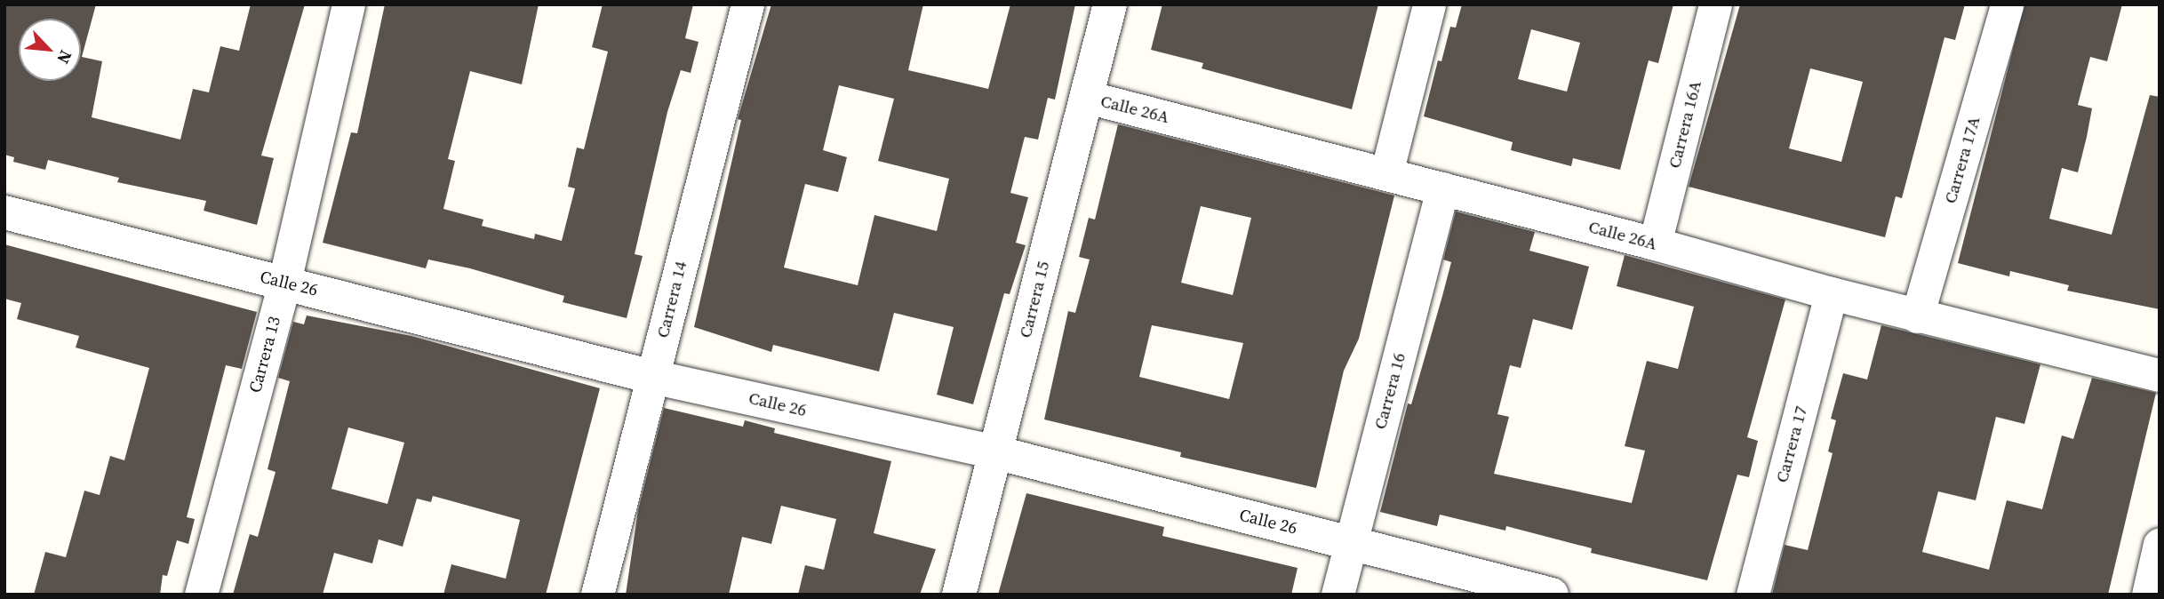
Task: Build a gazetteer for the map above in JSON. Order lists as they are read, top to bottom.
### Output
{
  "streets": {
    "street": [
      "Calle 26A",
      "Carrera 16A",
      "Carrera 17A",
      "Calle 26",
      "Carrera 14",
      "Carrera 15",
      "Carrera 13",
      "Carrera 16",
      "Carrera 17"
    ]
  },
  "crossings": [
    ["Calle 26A", "Carrera 16A"],
    ["Calle 26A", "Carrera 17A"],
    ["Calle 26A", "Carrera 15"],
    ["Calle 26A", "Carrera 16"],
    ["Calle 26A", "Carrera 17"],
    ["Calle 26", "Carrera 14"],
    ["Calle 26", "Carrera 15"],
    ["Calle 26", "Carrera 13"],
    ["Calle 26", "Carrera 16"]
  ],
  "north": "bottom right"
}
